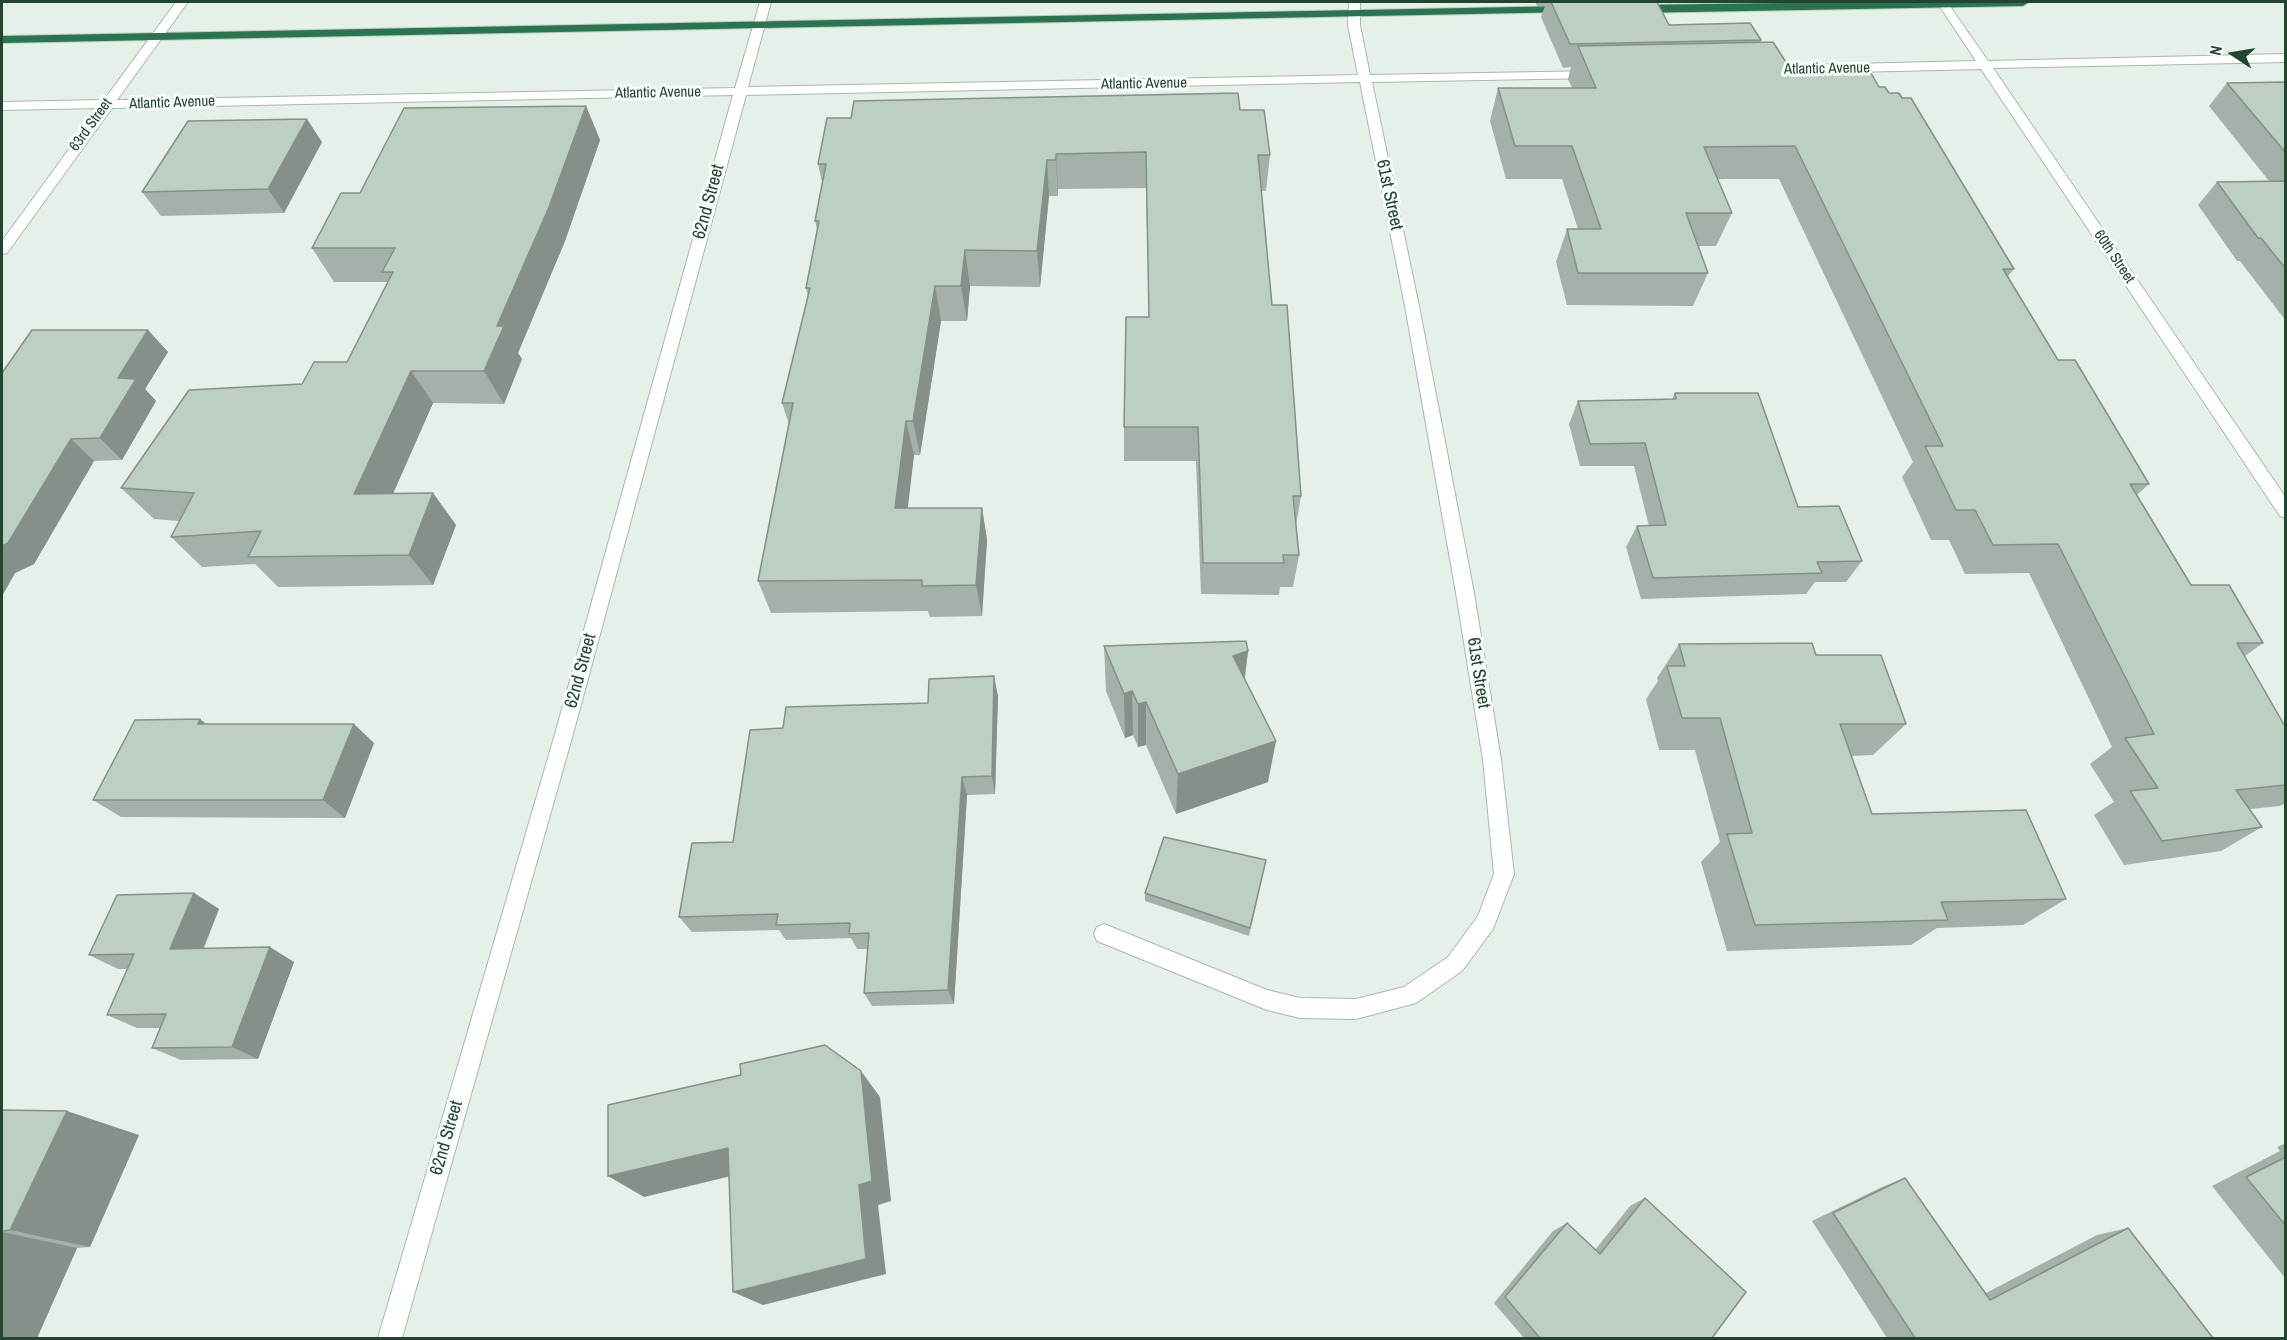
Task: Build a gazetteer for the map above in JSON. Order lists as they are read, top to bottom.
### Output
{
  "streets": {
    "street": [
      "Atlantic Avenue",
      "63rd Street",
      "61st Street",
      "62nd Street",
      "60th Street"
    ]
  },
  "crossings": [
    ["Atlantic Avenue", "63rd Street"],
    ["Atlantic Avenue", "61st Street"],
    ["Atlantic Avenue", "62nd Street"],
    ["Atlantic Avenue", "60th Street"]
  ],
  "north": "left"
}
